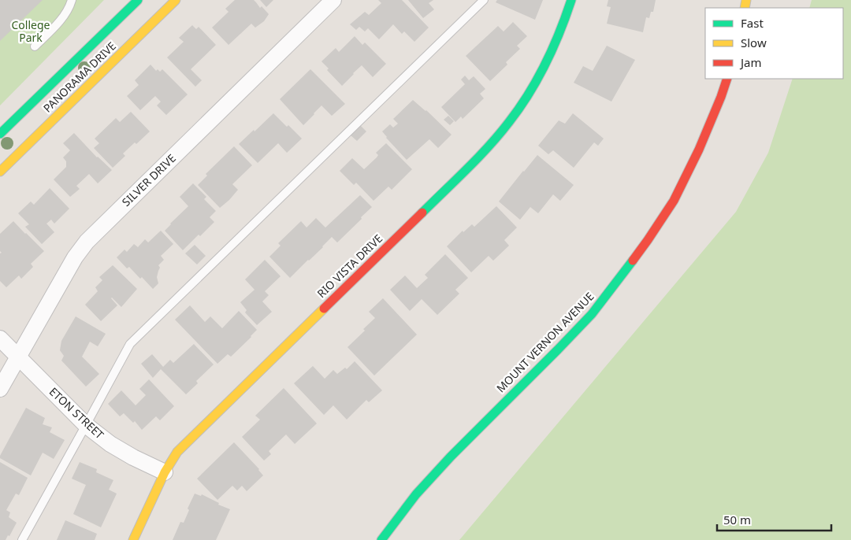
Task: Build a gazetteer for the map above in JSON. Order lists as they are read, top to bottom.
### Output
{
  "streets": {
    "main road": ["PANORAMA DRIVE", "RIO VISTA DRIVE", "MOUNT VERNON AVENUE"],
    "street": ["SILVER DRIVE", "ETON STREET"]
  },
  "crossings": [
    ["SILVER DRIVE", "ETON STREET"],
    ["RIO VISTA DRIVE", "ETON STREET"]
  ],
  "parks": ["College Park"],
  "legend": ["Fast", "Slow", "Jam"],
  "scale_bar": "50 m"
}
